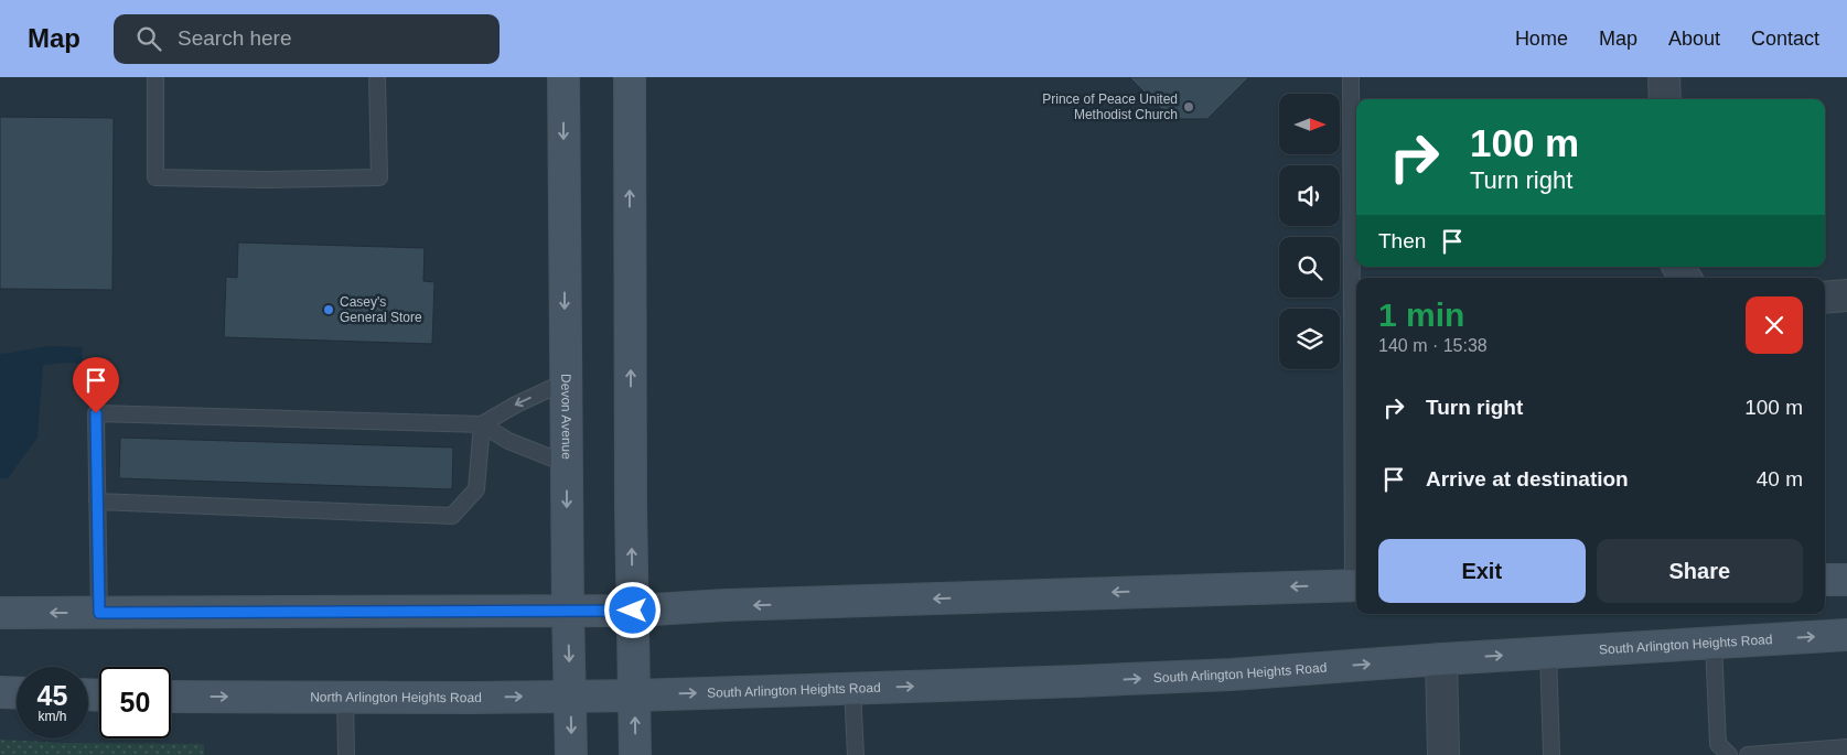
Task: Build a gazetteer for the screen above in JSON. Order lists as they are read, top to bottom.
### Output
{
  "streets": {
    "main road": ["Devon Avenue", "South Arlington Heights Road", "North Arlington Heights Road"]
  },
  "crossings": [
    ["Devon Avenue", "North Arlington Heights Road"],
    ["South Arlington Heights Road", "North Arlington Heights Road"]
  ],
  "places": ["Prince of Peace United Methodist Church", "Casey's General Store"],
  "north": "right",
  "page": {
    "header": "Map",
    "search": "Search here",
    "nav": [
      "Home",
      "Map",
      "About",
      "Contact"
    ],
    "turn": ["100 m", "Turn right"],
    "then": "Then",
    "heading": ["1 min", "140 m · 15:38"],
    "list": [
      {
        "name": "Turn right",
        "value": "100 m"
      },
      {
        "name": "Arrive at destination",
        "value": "40 m"
      }
    ],
    "buttons": ["Exit", "Share"],
    "speed": "45 km/h",
    "limit": "50"
  }
}
